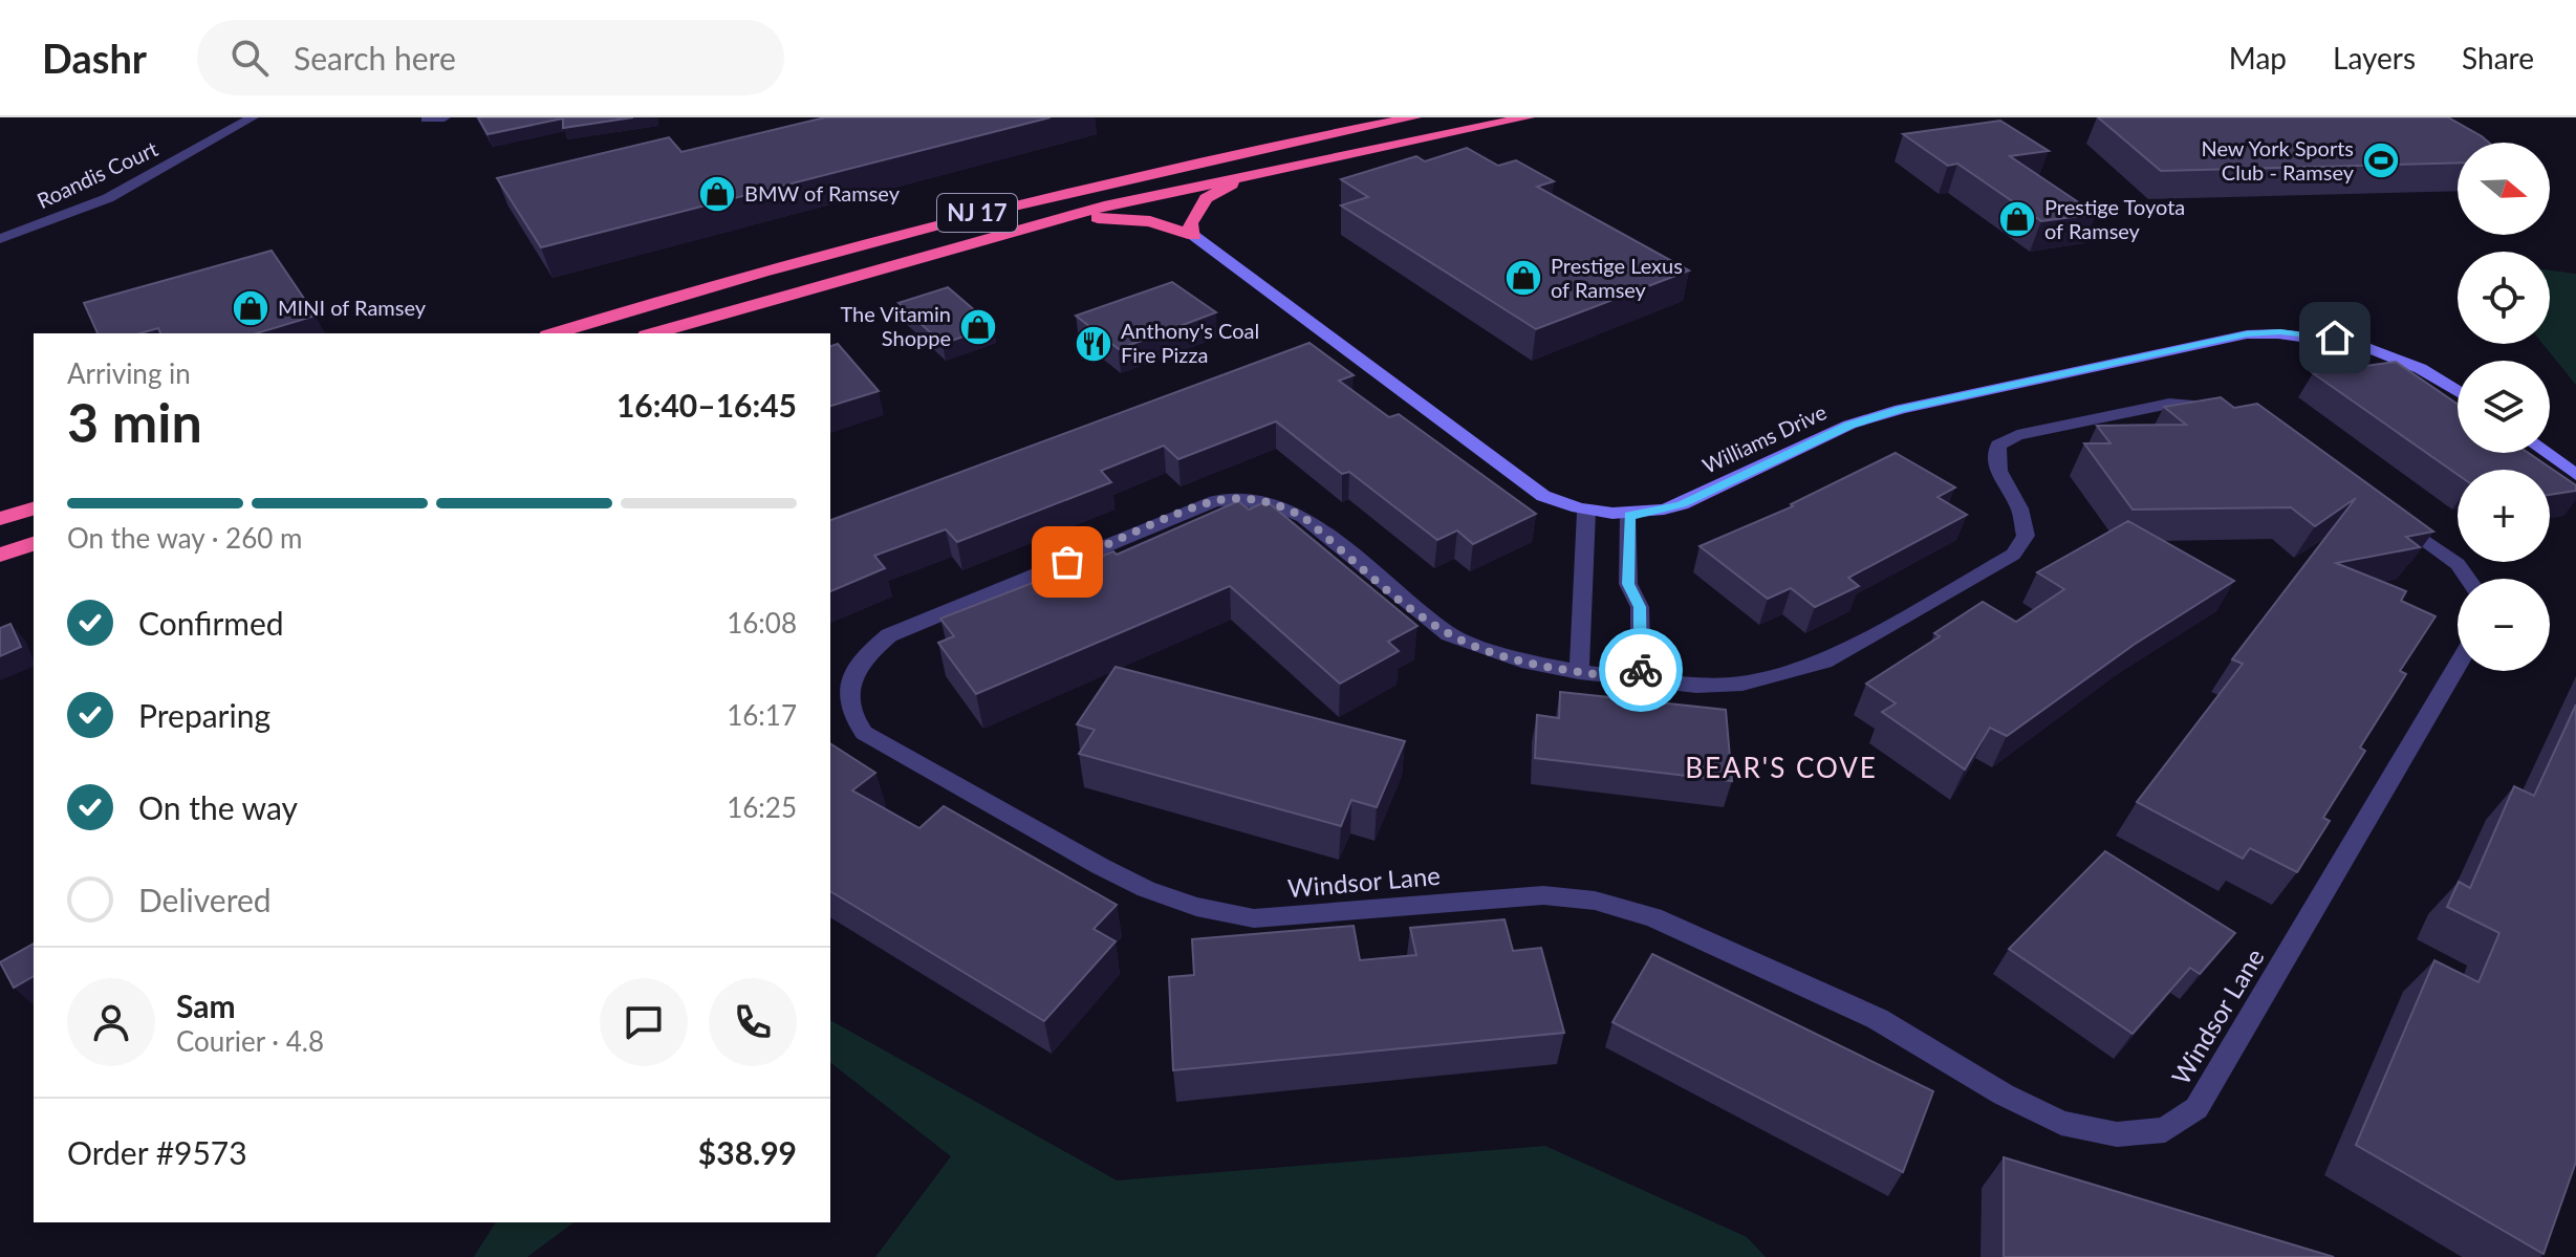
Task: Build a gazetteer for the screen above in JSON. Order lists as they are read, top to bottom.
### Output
{
  "streets": {
    "highway": ["NJ 17"],
    "street": ["Roandis Court", "Williams Drive", "Windsor Lane"]
  },
  "districts": ["BEAR'S COVE"],
  "places": {
    "sports": ["New York Sports Club - Ramsey"],
    "shop": [
      "BMW of Ramsey",
      "Prestige Toyota of Ramsey",
      "Prestige Lexus of Ramsey",
      "MINI of Ramsey",
      "The Vitamin Shoppe"
    ],
    "restaurant": ["Anthony's Coal Fire Pizza"]
  },
  "north": "right",
  "page": {
    "header": "Dashr",
    "search": "Search here",
    "nav": ["Map", "Layers", "Share"],
    "map_buttons": ["+", "−"],
    "heading": ["3 min", "Arriving in", "16:40–16:45"],
    "panel": [
      "Sam",
      "Courier · 4.8",
      "Order #9573",
      "$38.99"
    ],
    "bar": "On the way · 260 m",
    "list": [
      ["Confirmed", "16:08"],
      ["Preparing", "16:17"],
      ["On the way", "16:25"],
      "Delivered"
    ]
  }
}
